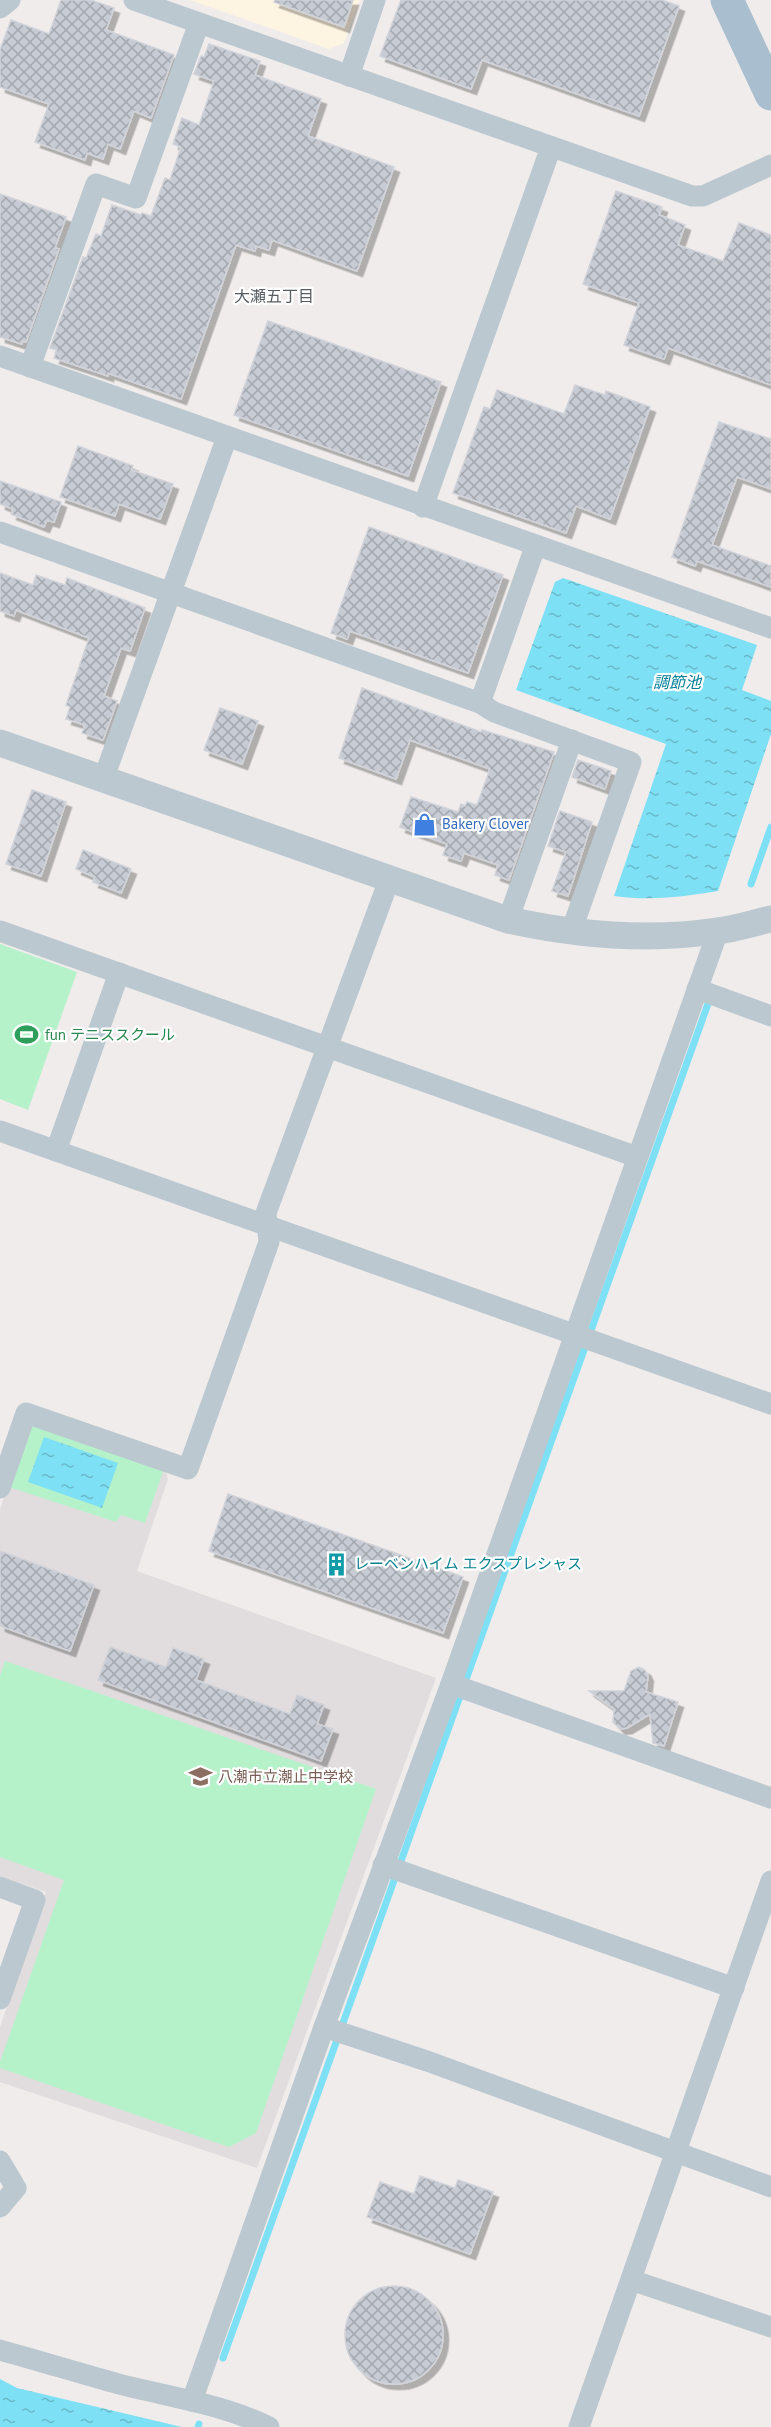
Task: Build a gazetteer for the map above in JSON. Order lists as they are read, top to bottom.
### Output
{
  "districts": ["大瀬五丁目"],
  "water": ["調節池"],
  "places": {
    "shop": ["Bakery Clover"],
    "sports": ["fun テニススクール"],
    "building": ["レーベンハイム エクスプレシャス"],
    "school or university": ["八潮市立潮止中学校"]
  }
}
